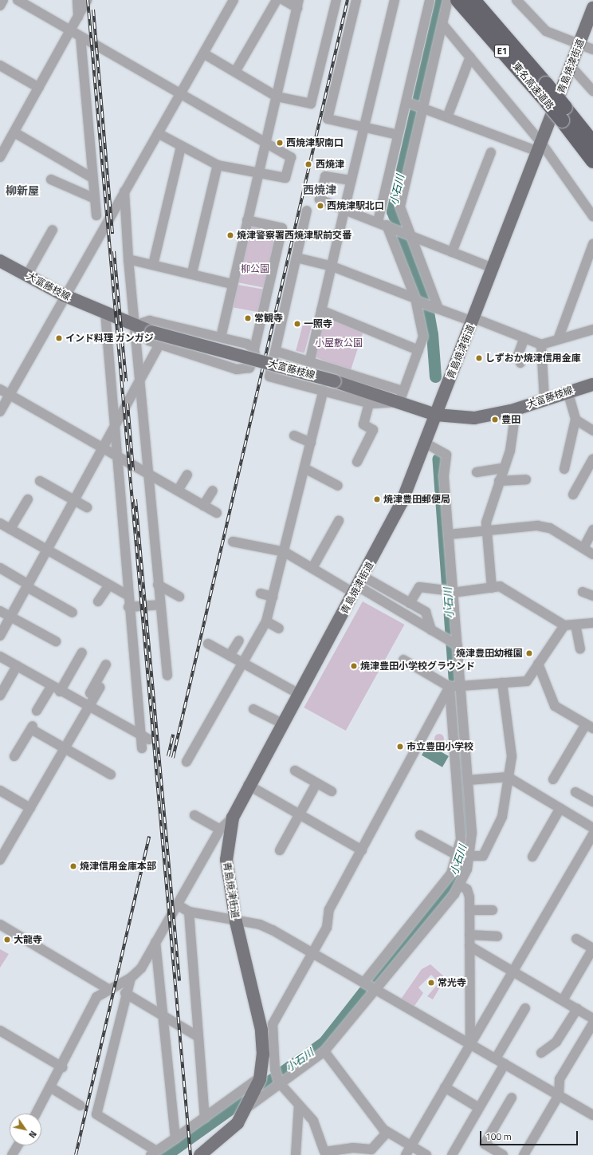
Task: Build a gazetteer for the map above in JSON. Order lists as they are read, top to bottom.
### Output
{
  "streets": {
    "highway": ["E1", "東名高速道路"],
    "main road": ["青島焼津街道", "大富藤枝線"]
  },
  "crossings": [
    ["青島焼津街道", "大富藤枝線"]
  ],
  "districts": ["西焼津", "柳新屋"],
  "water": ["小石川"],
  "parks": ["柳公園", "小屋敷公園"],
  "places": [
    "西焼津駅南口",
    "西焼津",
    "西焼津駅北口",
    "焼津警察署西焼津駅前交番",
    "常観寺",
    "一照寺",
    "インド料理 ガンガジ",
    "しずおか焼津信用金庫",
    "豊田",
    "焼津豊田郵便局",
    "焼津豊田幼稚園",
    "焼津豊田小学校グラウンド",
    "市立豊田小学校",
    "焼津信用金庫本部",
    "大龍寺",
    "常光寺"
  ],
  "scale_bar": "100 m",
  "north": "bottom right"
}
